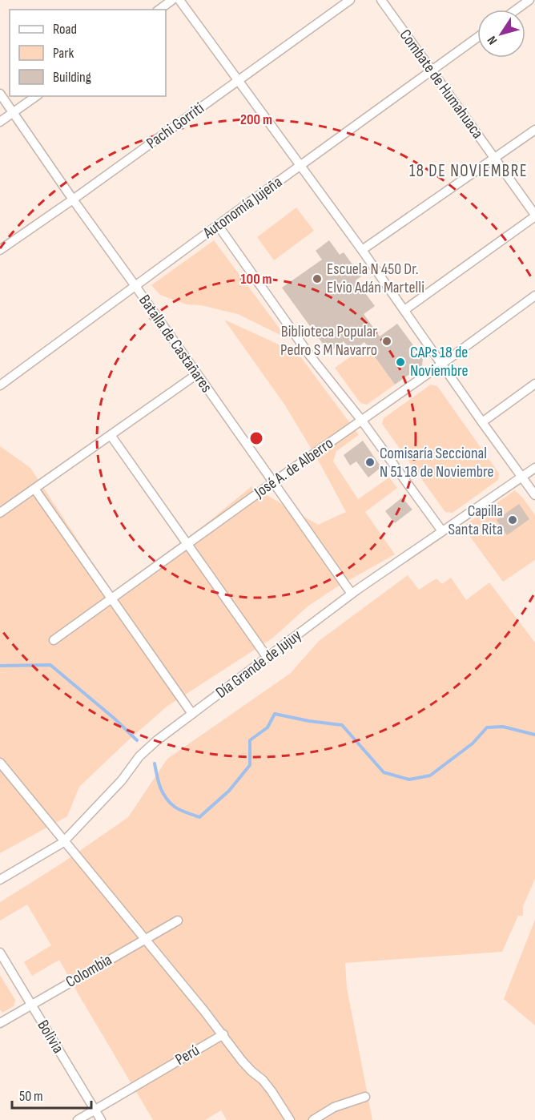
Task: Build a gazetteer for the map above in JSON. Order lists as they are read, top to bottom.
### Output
{
  "streets": {
    "street": [
      "Combate de Humahuaca",
      "Pachi Gorriti",
      "Autonomía Jujeña",
      "Batalla de Castañares",
      "José A. de Alberro",
      "Día Grande de Jujuy",
      "Colombia",
      "Bolivia",
      "Perú"
    ]
  },
  "crossings": [
    ["Combate de Humahuaca", "Autonomía Jujeña"],
    ["Pachi Gorriti", "Batalla de Castañares"],
    ["Autonomía Jujeña", "Batalla de Castañares"],
    ["Batalla de Castañares", "José A. de Alberro"],
    ["Batalla de Castañares", "Día Grande de Jujuy"],
    ["Colombia", "Bolivia"],
    ["Bolivia", "Perú"]
  ],
  "districts": ["18 DE NOVIEMBRE"],
  "places": [
    "Escuela N 450 Dr. Elvio Adán Martelli",
    "Biblioteca Popular Pedro S M Navarro",
    "CAPs 18 de Noviembre",
    "Comisaría Seccional N 51 18 de Noviembre",
    "Capilla Santa Rita"
  ],
  "legend": ["Road", "Park", "Building"],
  "scale_bar": "50 m",
  "north": "bottom left",
  "rings": ["200 m", "100 m"]
}
